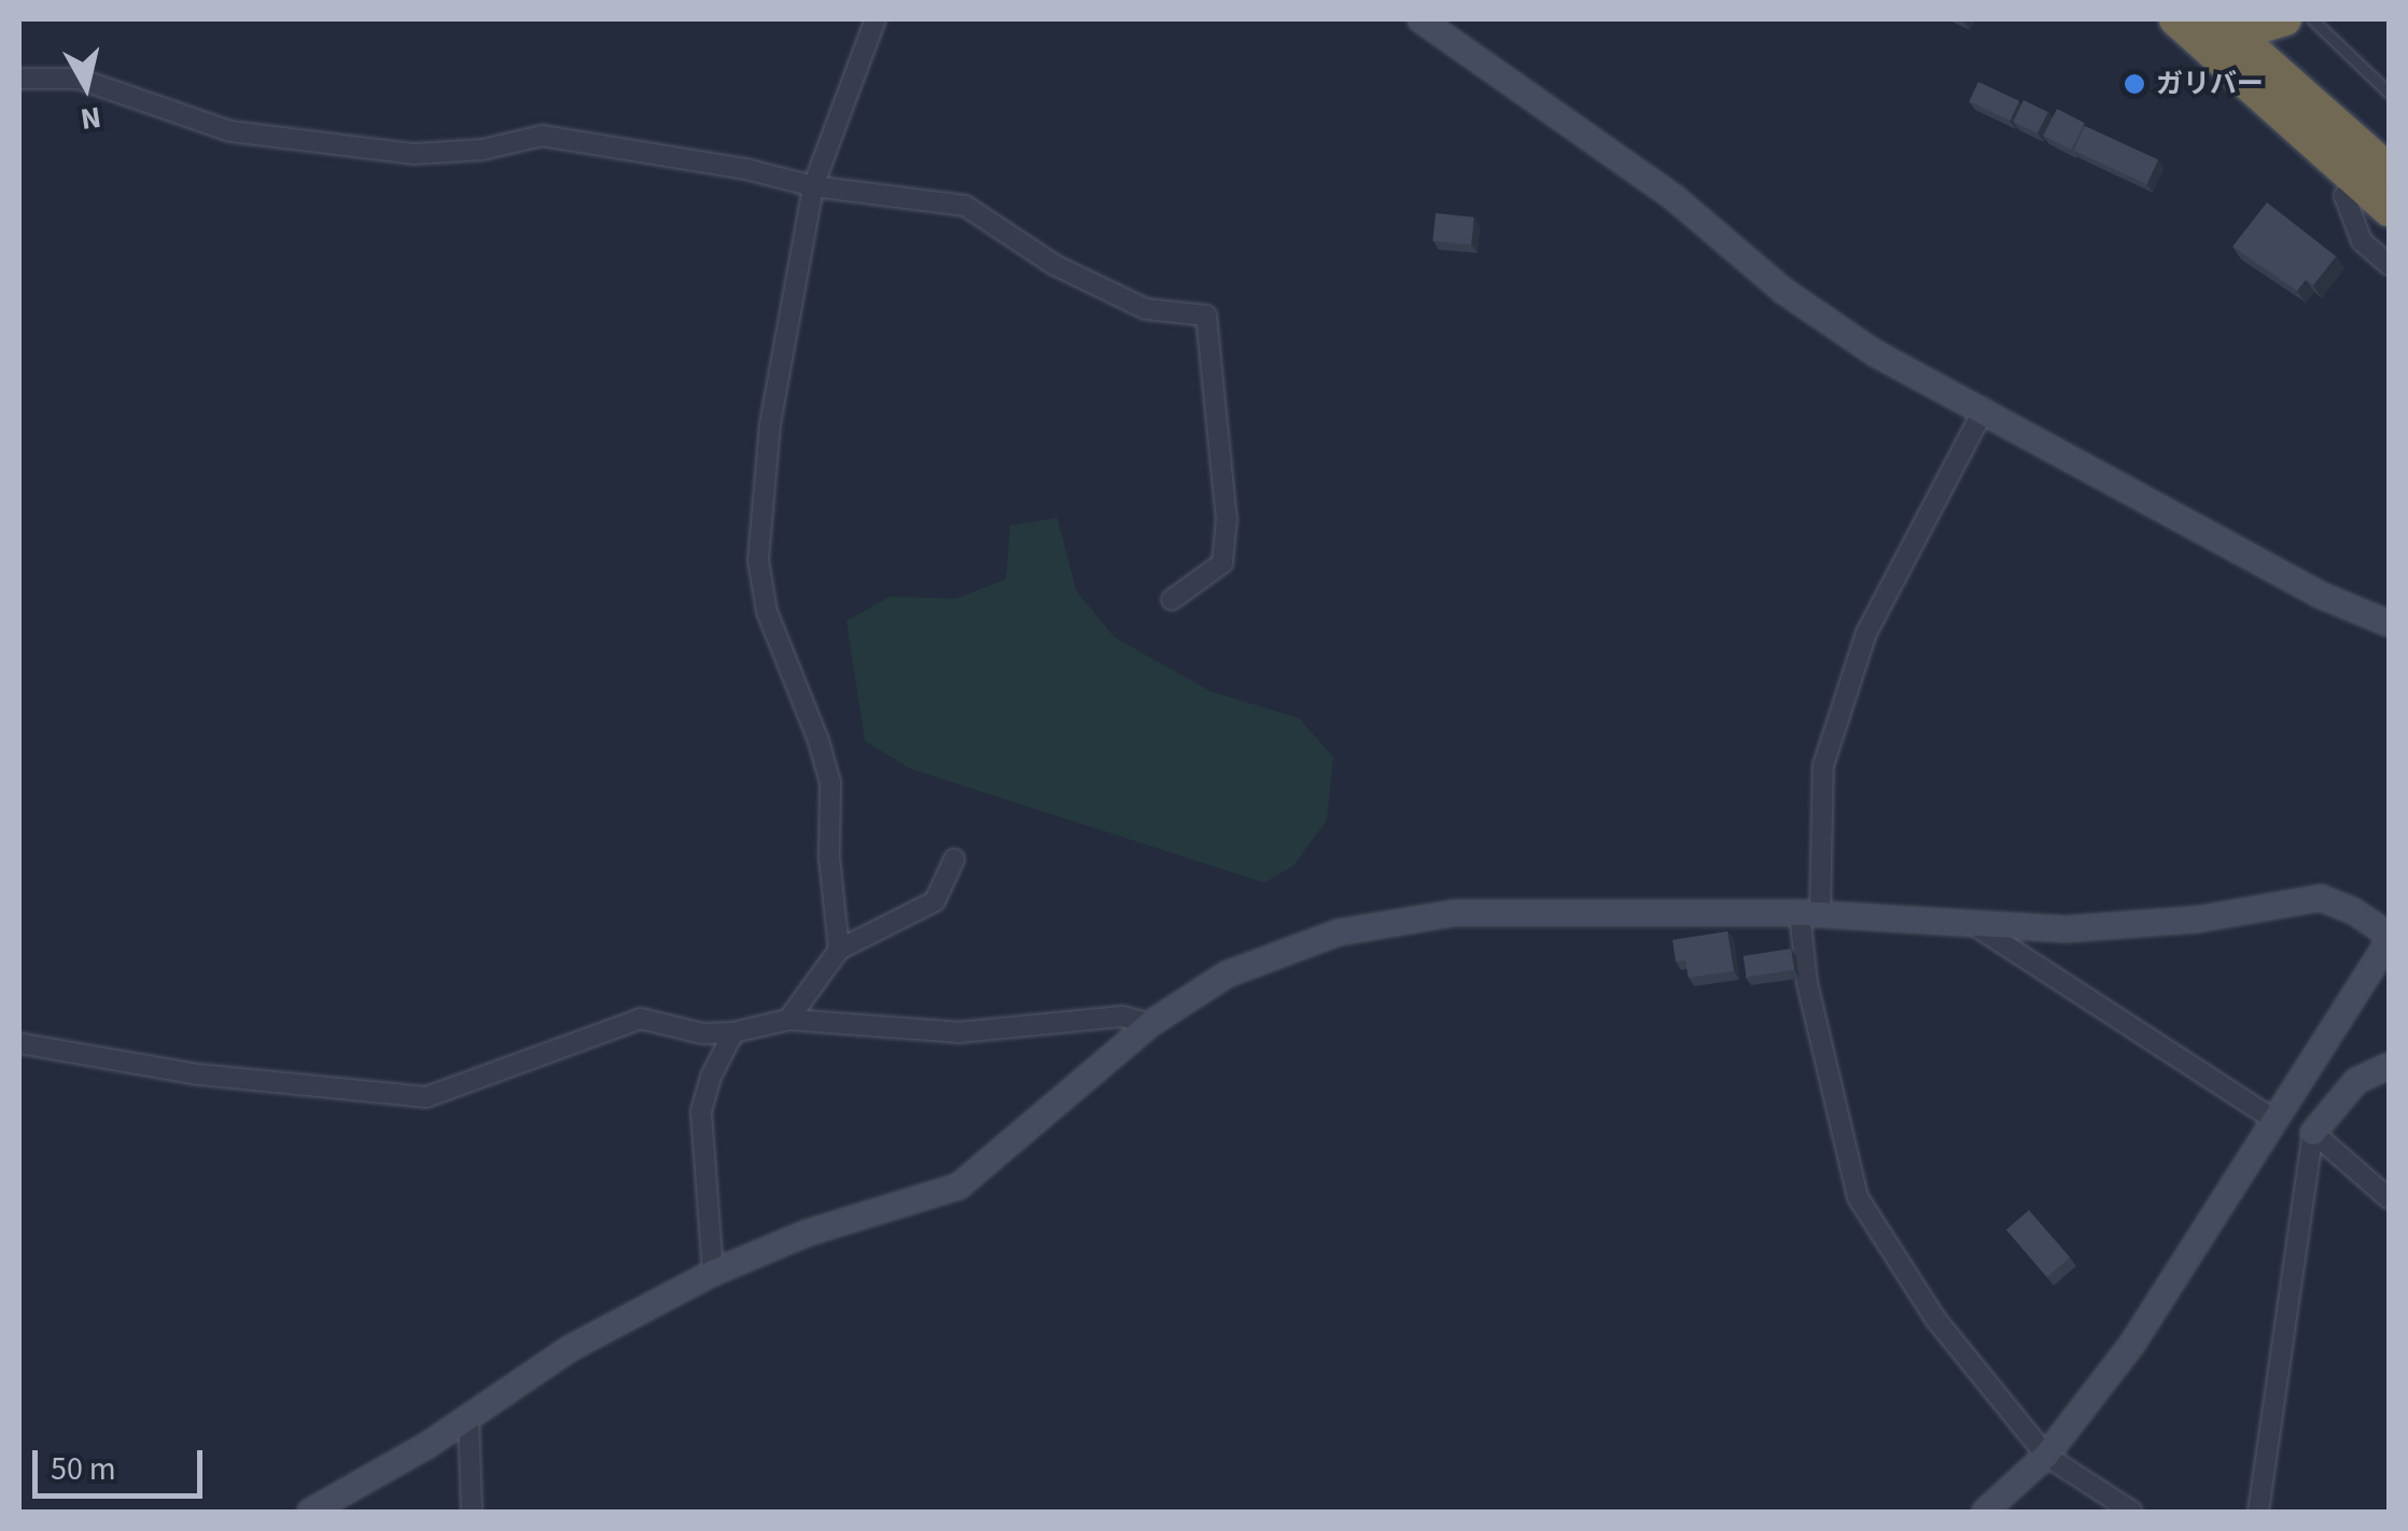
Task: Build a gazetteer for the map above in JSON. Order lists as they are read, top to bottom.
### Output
{
  "places": ["ガリバー"],
  "scale_bar": "50 m",
  "north": "bottom"
}
